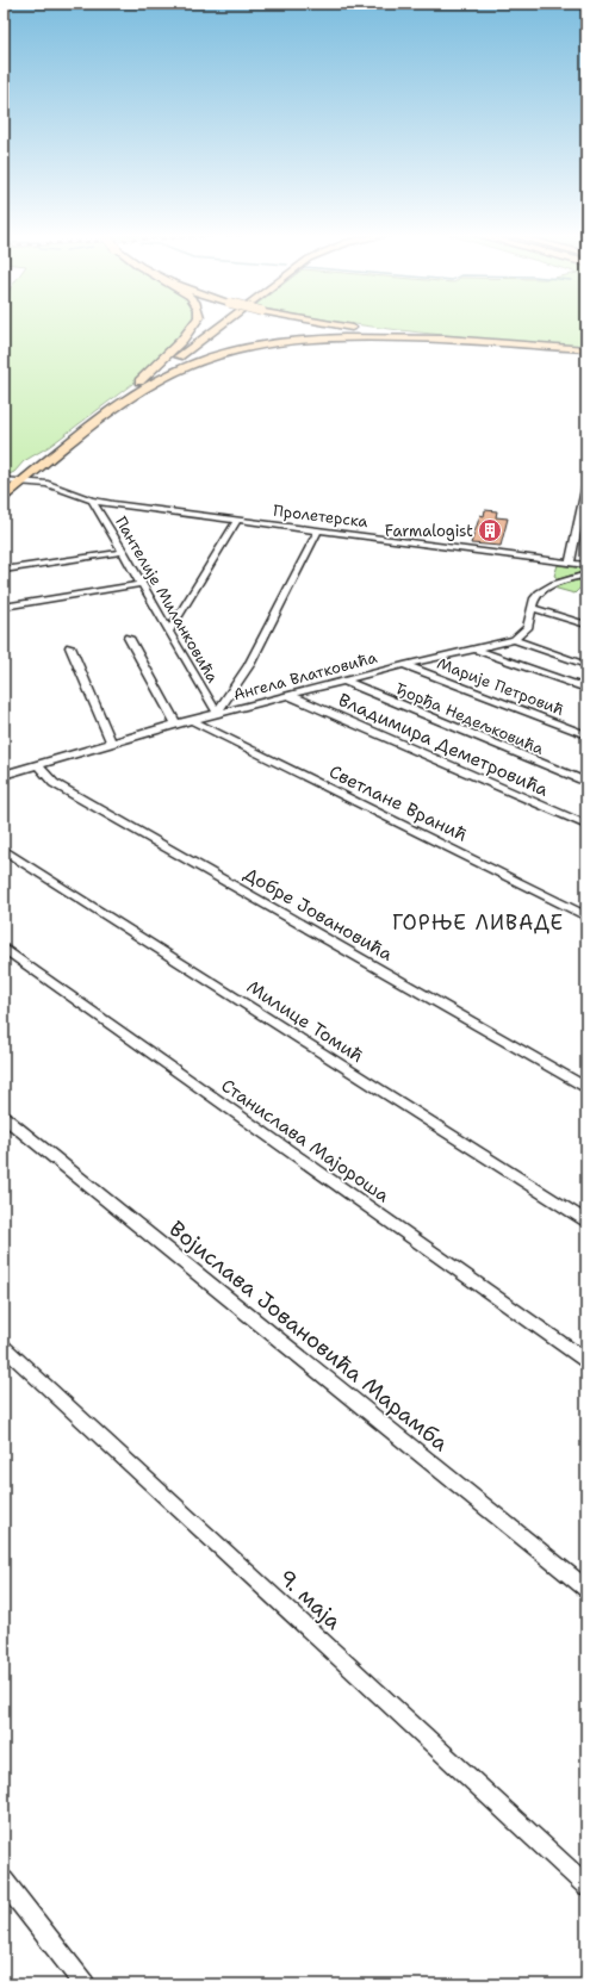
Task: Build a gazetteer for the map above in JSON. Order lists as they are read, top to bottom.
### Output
{
  "streets": {
    "street": [
      "Пролетерска",
      "Пантелије Миланковића",
      "Ангела Влатковића",
      "Марије Петровић",
      "Ђорђа Недељковића",
      "Владимира Деметровића",
      "Светлане Вранић",
      "Добре Јовановића",
      "Милице Томић",
      "Станислава Мајороша",
      "Војислава Јовановића Марамба",
      "9. маја"
    ]
  },
  "crossings": [
    ["Пролетерска", "Пантелије Миланковића"],
    ["Пантелије Миланковића", "Ангела Влатковића"],
    ["Ангела Влатковића", "Марије Петровић"],
    ["Ангела Влатковића", "Ђорђа Недељковића"],
    ["Ангела Влатковића", "Владимира Деметровића"],
    ["Ангела Влатковића", "Светлане Вранић"],
    ["Ангела Влатковића", "Добре Јовановића"]
  ],
  "districts": ["ГОРЊЕ ЛИВАДЕ"],
  "places": {
    "building": ["Farmalogist"]
  }
}
